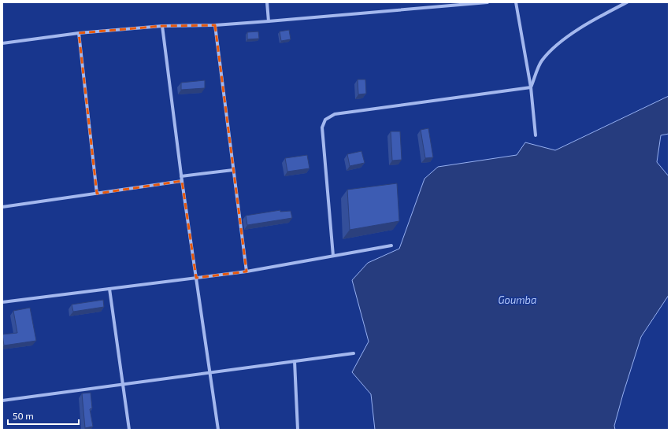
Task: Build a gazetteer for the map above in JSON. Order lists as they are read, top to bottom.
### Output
{
  "water": ["Goumba"],
  "scale_bar": "50 m"
}
